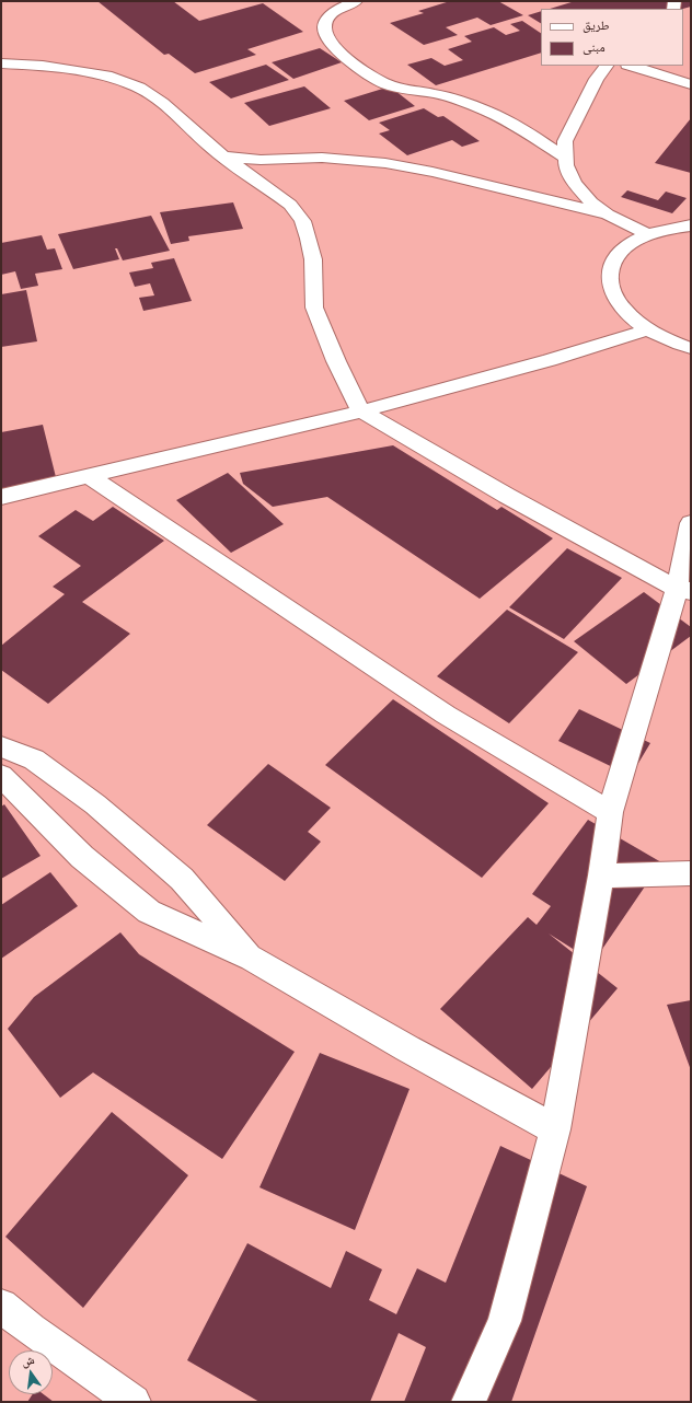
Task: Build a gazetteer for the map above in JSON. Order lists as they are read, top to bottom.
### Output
{
  "legend": ["طريق", "مبنى"],
  "north": "top"
}
